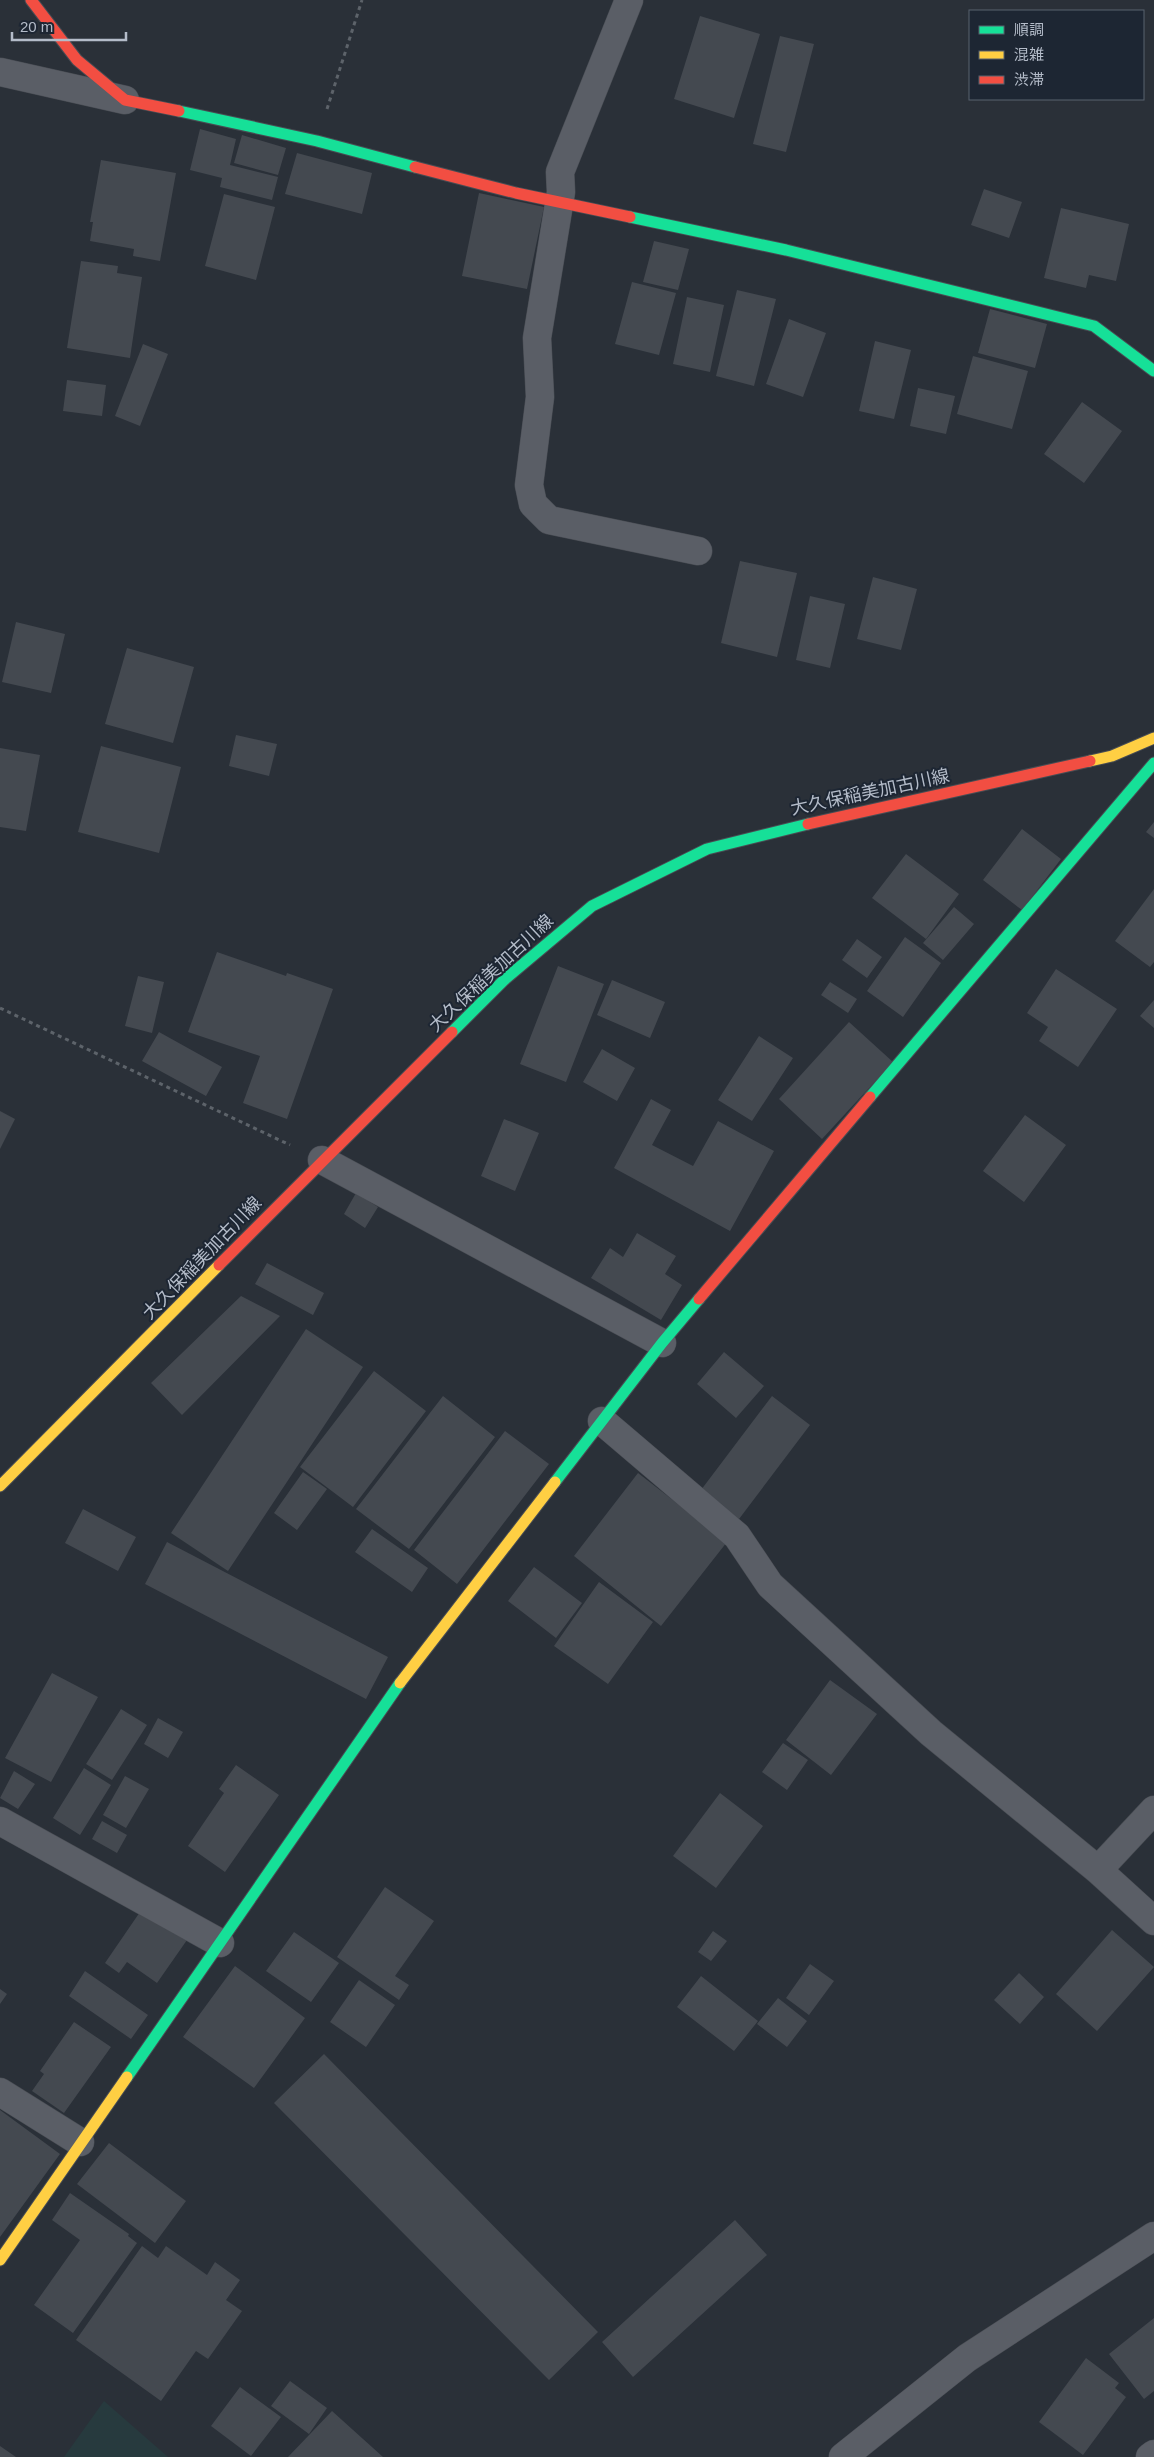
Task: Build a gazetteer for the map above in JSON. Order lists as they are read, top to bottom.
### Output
{
  "streets": {
    "street": ["大久保稲美加古川線"]
  },
  "legend": ["順調", "混雑", "渋滞"],
  "scale_bar": "20 m"
}
